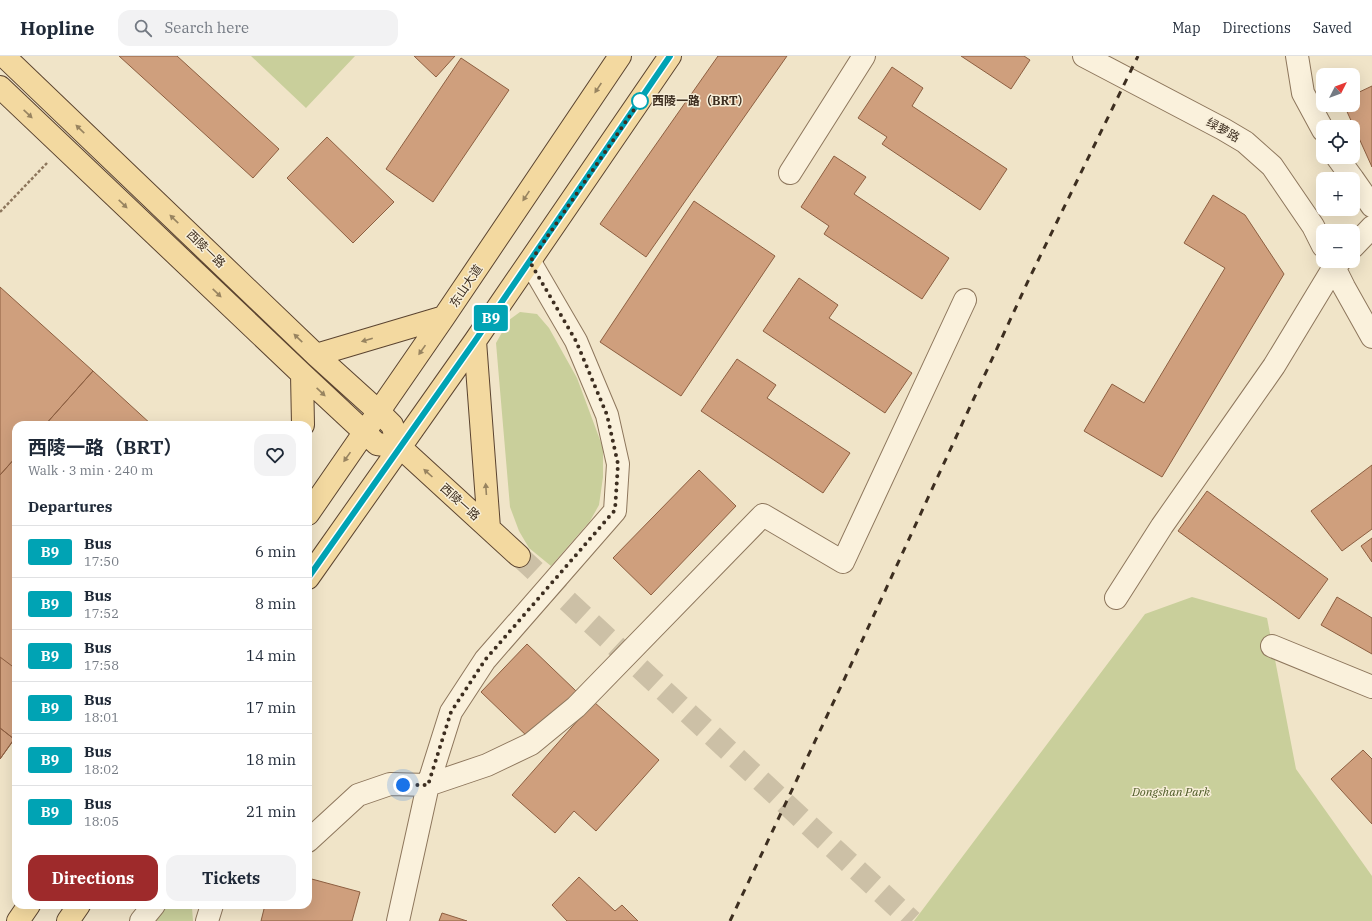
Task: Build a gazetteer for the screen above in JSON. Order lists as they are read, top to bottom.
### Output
{
  "streets": {
    "main road": ["西陵一路", "东山大道"],
    "street": ["绿萝路"]
  },
  "crossings": [
    ["西陵一路", "东山大道"]
  ],
  "parks": ["Dongshan Park"],
  "places": ["西陵一路（BRT）"],
  "lines": ["bus line B9"],
  "north": "top right",
  "page": {
    "header": "Hopline",
    "search": "Search here",
    "nav": ["Map", "Directions", "Saved"],
    "on_map": "B9",
    "map_buttons": ["+", "−"],
    "heading": [
      ["西陵一路（BRT）", "Walk · 3 min · 240 m"],
      "Departures"
    ],
    "list": [
      {
        "mark": "B9",
        "name": "Bus",
        "note": "17:50",
        "value": "6 min"
      },
      {
        "mark": "B9",
        "name": "Bus",
        "note": "17:52",
        "value": "8 min"
      },
      {
        "mark": "B9",
        "name": "Bus",
        "note": "17:58",
        "value": "14 min"
      },
      {
        "mark": "B9",
        "name": "Bus",
        "note": "18:01",
        "value": "17 min"
      },
      {
        "mark": "B9",
        "name": "Bus",
        "note": "18:02",
        "value": "18 min"
      },
      {
        "mark": "B9",
        "name": "Bus",
        "note": "18:05",
        "value": "21 min"
      }
    ],
    "buttons": ["Directions", "Tickets"]
  }
}
